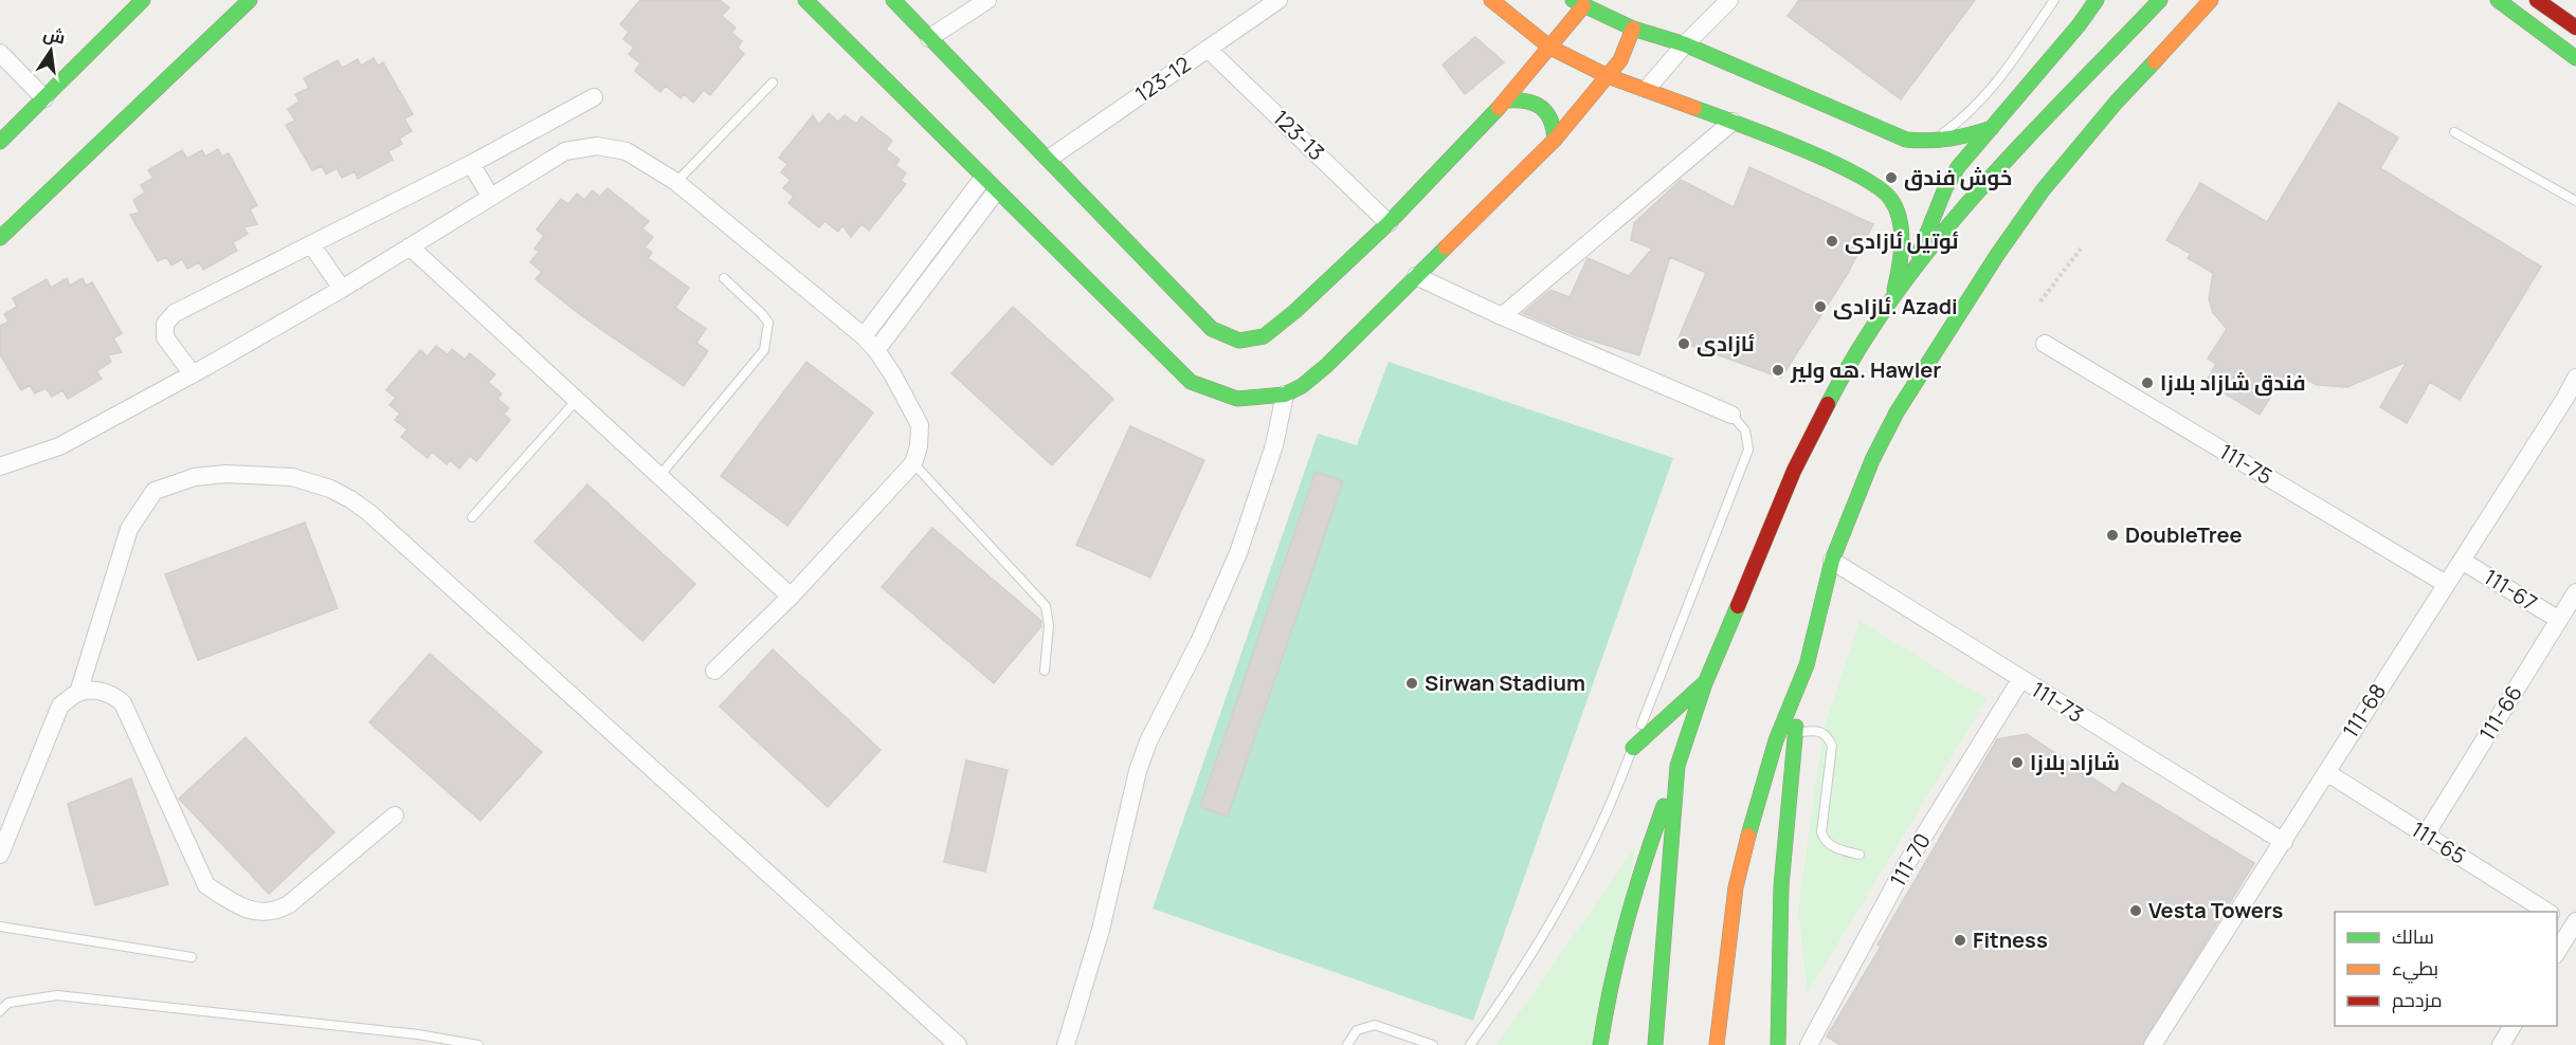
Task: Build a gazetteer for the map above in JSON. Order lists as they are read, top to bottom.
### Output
{
  "streets": {
    "street": [
      "123-12",
      "123-13",
      "111-75",
      "111-67",
      "111-73",
      "111-68",
      "111-66",
      "111-65",
      "111-70"
    ]
  },
  "crossings": [
    ["123-12", "123-13"],
    ["111-75", "111-68"],
    ["111-67", "111-68"],
    ["111-67", "111-66"],
    ["111-73", "111-68"],
    ["111-73", "111-70"],
    ["111-68", "111-65"],
    ["111-66", "111-65"]
  ],
  "places": [
    "خوش فندق",
    "ئوتیل ئازادی",
    "ئازادى. Azadi",
    "ئازادی",
    "هه ولير. Hawler",
    "فندق شازاد بلازا",
    "DoubleTree",
    "Sirwan Stadium",
    "شازاد بلازا",
    "Vesta Towers",
    "Fitness"
  ],
  "legend": ["سالك", "بطيء", "مزدحم"],
  "north": "top"
}
